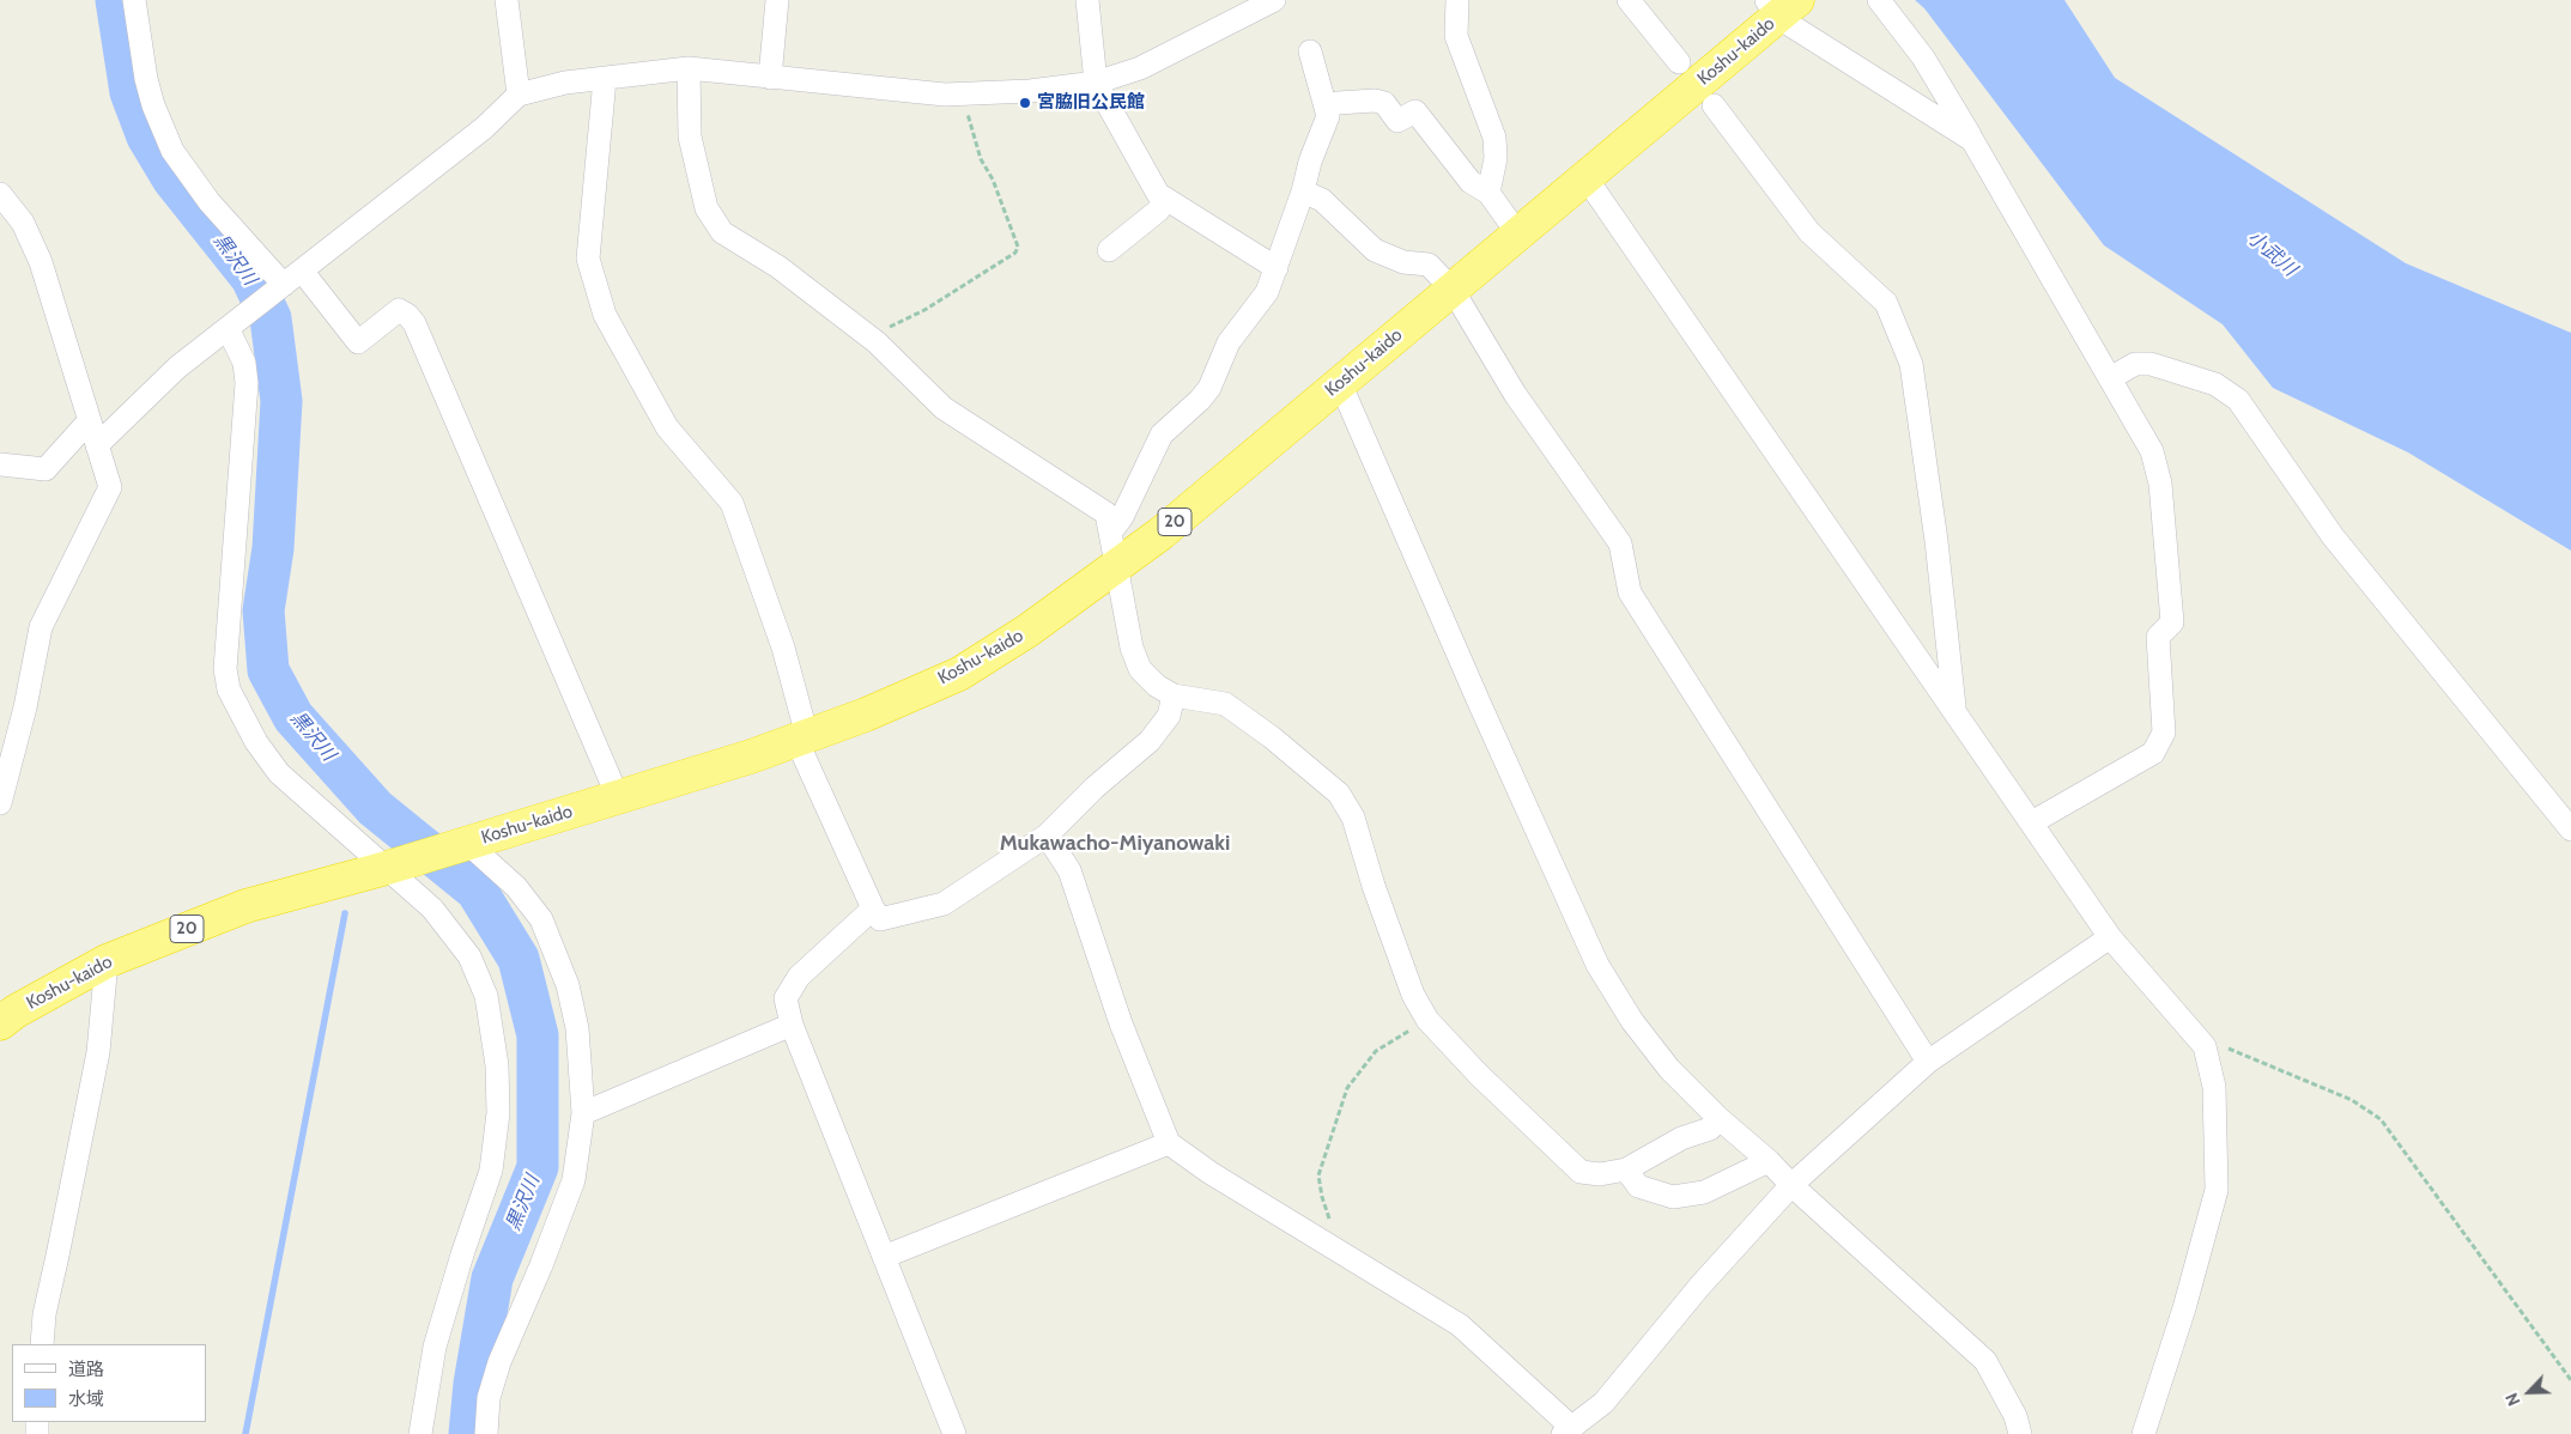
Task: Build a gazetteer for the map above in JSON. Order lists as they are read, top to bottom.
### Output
{
  "streets": {
    "highway": ["Koshu-kaido", "20"]
  },
  "districts": ["Mukawacho-Miyanowaki"],
  "water": ["小武川", "黒沢川"],
  "places": ["宮脇旧公民館"],
  "legend": ["道路", "水域"],
  "north": "bottom left"
}
